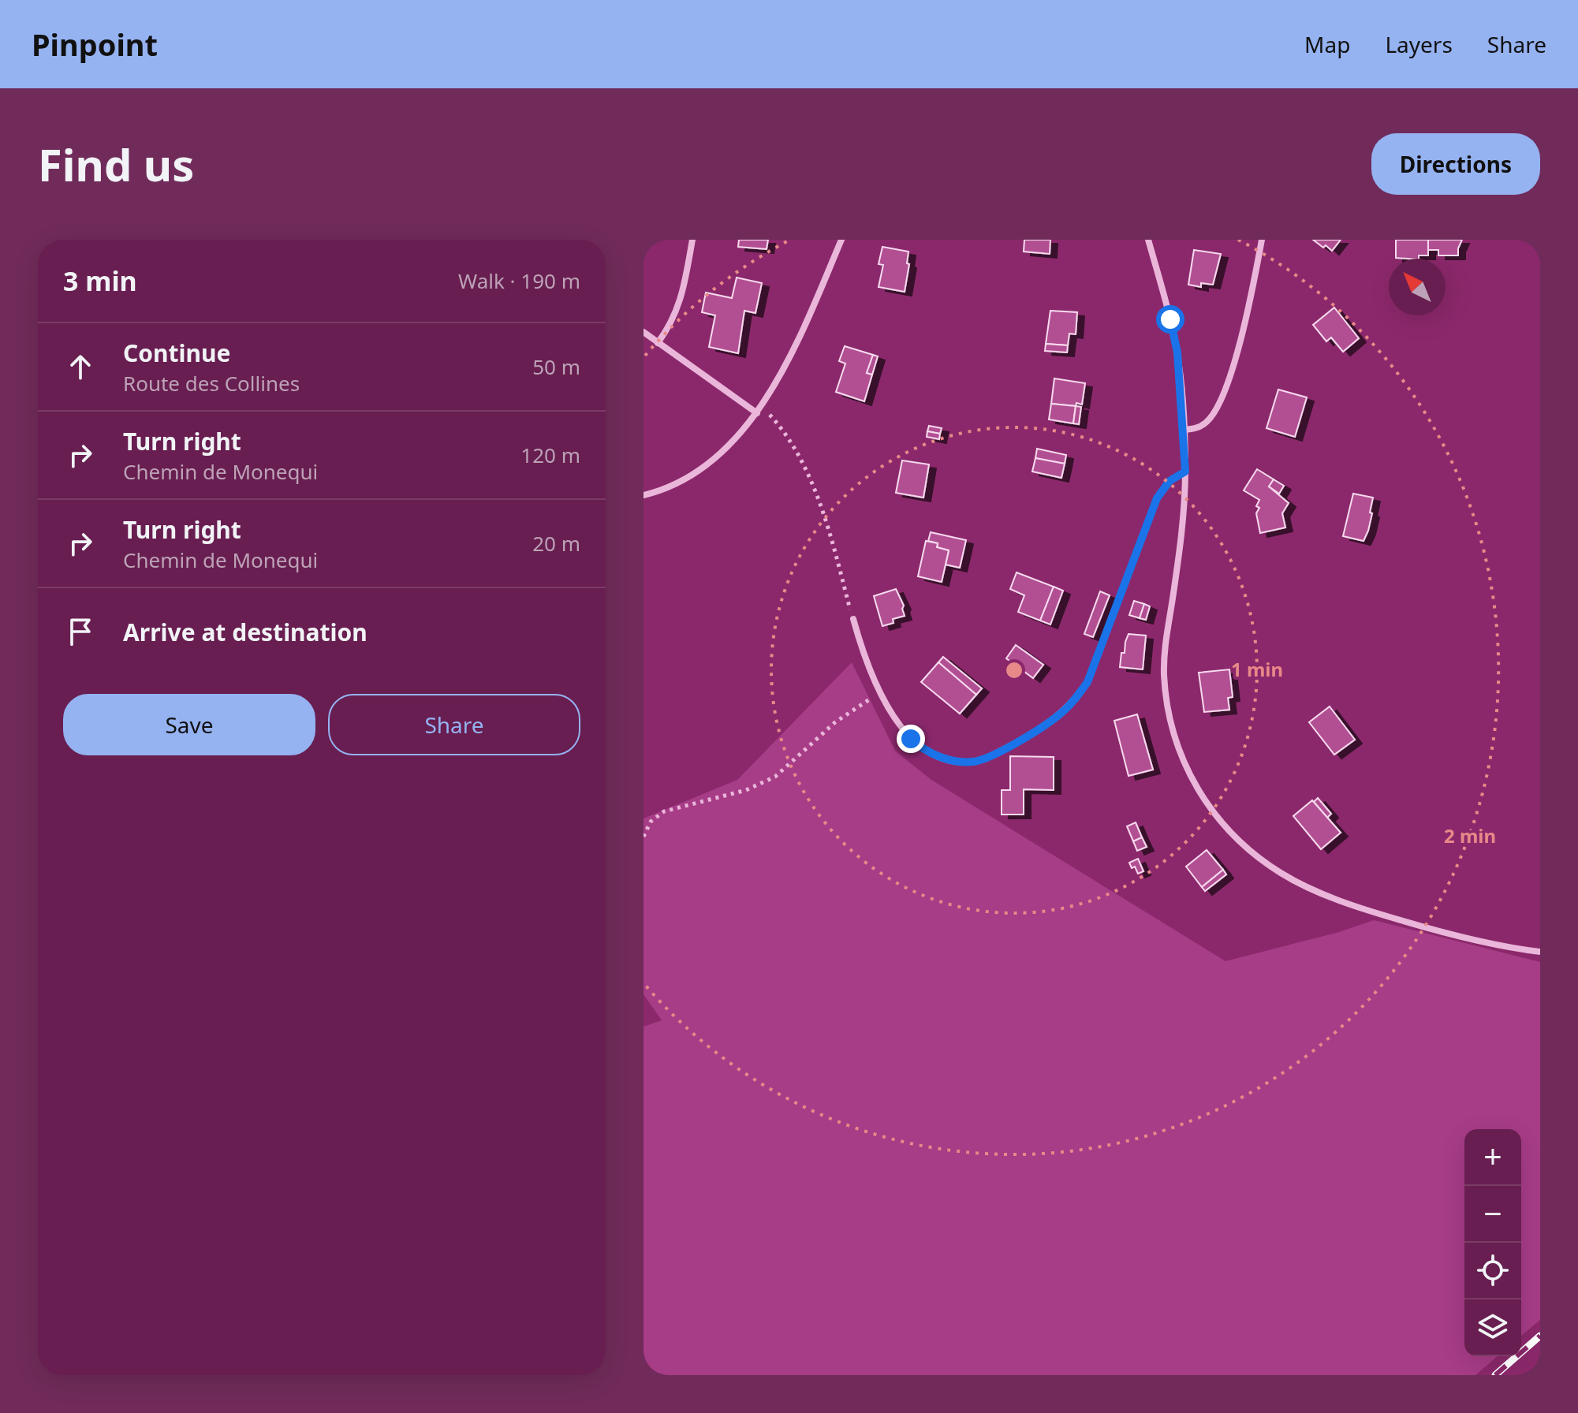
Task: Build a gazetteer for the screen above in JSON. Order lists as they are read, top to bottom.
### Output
{
  "north": "top left",
  "page": {
    "header": "Pinpoint",
    "nav": ["Map", "Layers", "Share"],
    "buttons": [
      "Directions",
      ["Save", "Share"]
    ],
    "title": "Find us",
    "heading": ["3 min", "Walk · 190 m"],
    "list": [
      ["Continue", "Route des Collines", "50 m"],
      ["Turn right", "Chemin de Monequi", "120 m"],
      ["Turn right", "Chemin de Monequi", "20 m"],
      "Arrive at destination"
    ],
    "map_buttons": ["+", "−"]
  },
  "rings": ["1 min", "2 min"]
}
